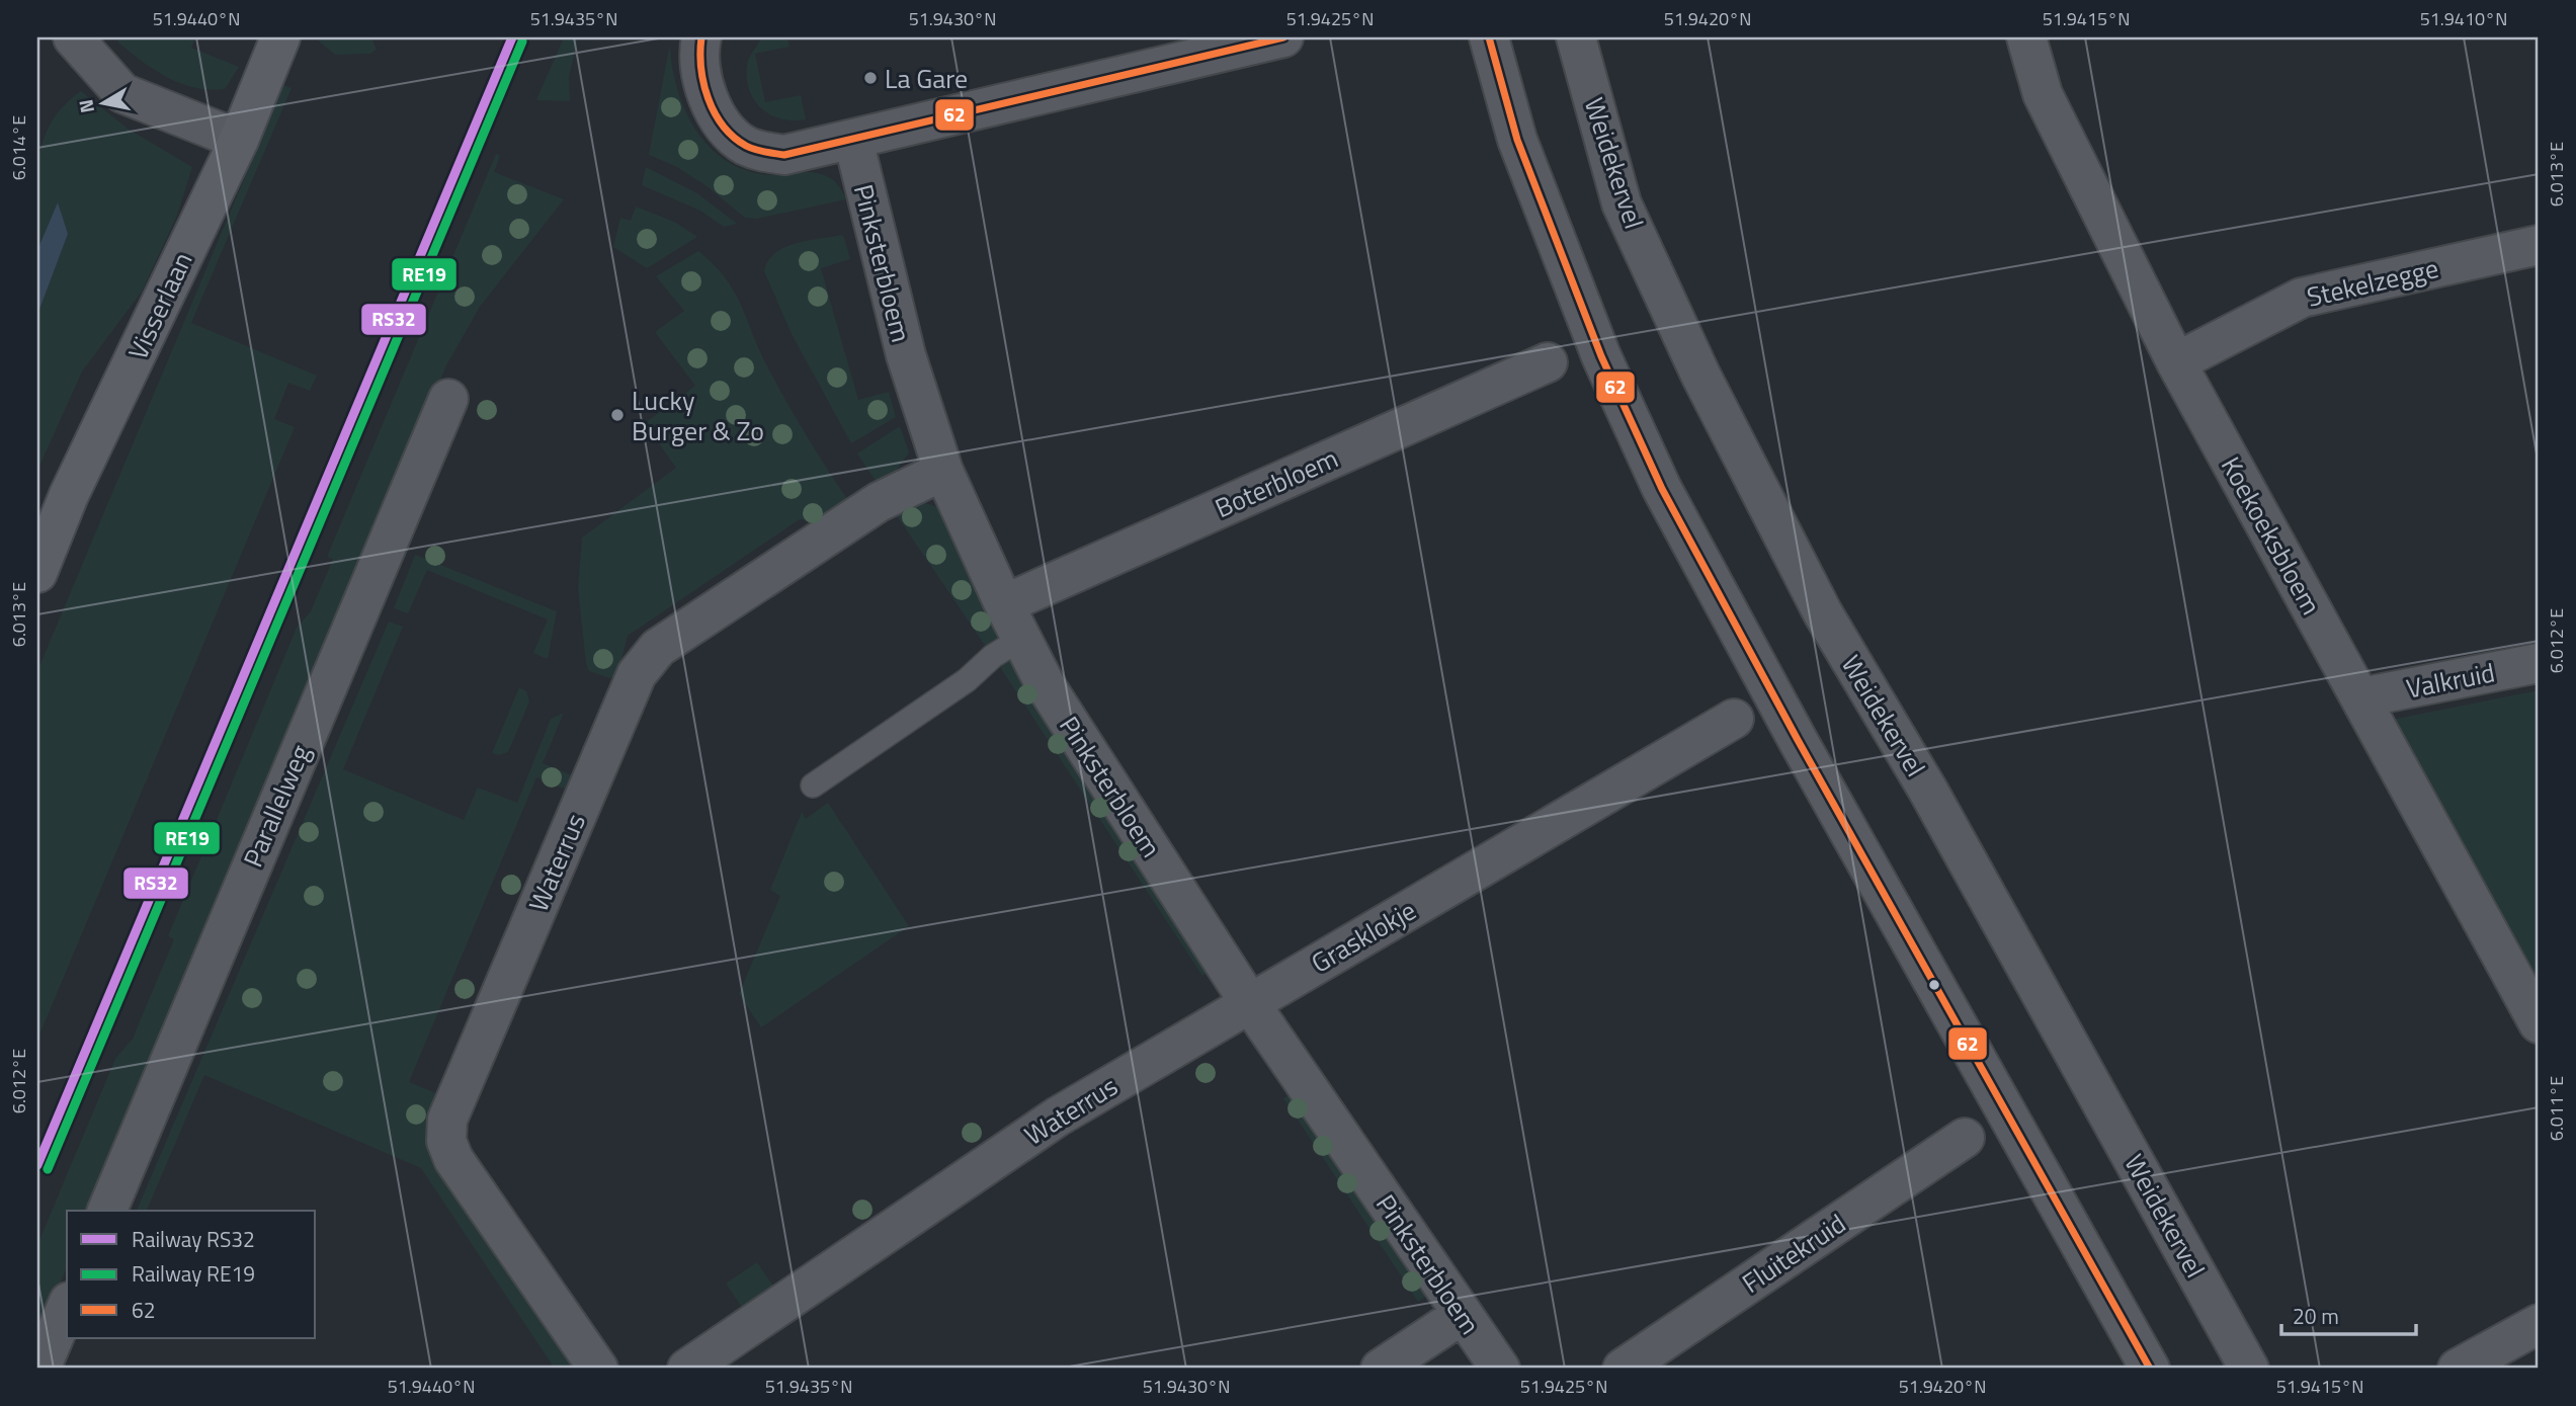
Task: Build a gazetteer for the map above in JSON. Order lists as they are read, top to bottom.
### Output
{
  "streets": {
    "street": [
      "Weidekervel",
      "Pinksterbloem",
      "Stekelzegge",
      "Visserlaan",
      "Boterbloem",
      "Koekoeksbloem",
      "Valkruid",
      "Parallelweg",
      "Waterrus",
      "Grasklokje",
      "Fluitekruid"
    ]
  },
  "crossings": [
    ["Pinksterbloem", "Boterbloem"],
    ["Pinksterbloem", "Waterrus"],
    ["Pinksterbloem", "Grasklokje"],
    ["Stekelzegge", "Koekoeksbloem"],
    ["Koekoeksbloem", "Valkruid"],
    ["Waterrus", "Grasklokje"]
  ],
  "places": ["La Gare", "Lucky Burger & Zo"],
  "lines": ["rail line RS32", "transit line 62", "rail line RE19"],
  "legend": ["Railway RS32", "Railway RE19", "62"],
  "scale_bar": "20 m",
  "north": "left",
  "coordinates": [
    "51.9440°N",
    "51.9435°N",
    "51.9430°N",
    "51.9425°N",
    "51.9420°N",
    "51.9415°N",
    "51.9410°N",
    "6.014°E",
    "6.013°E",
    "6.012°E",
    "6.011°E"
  ]
}
